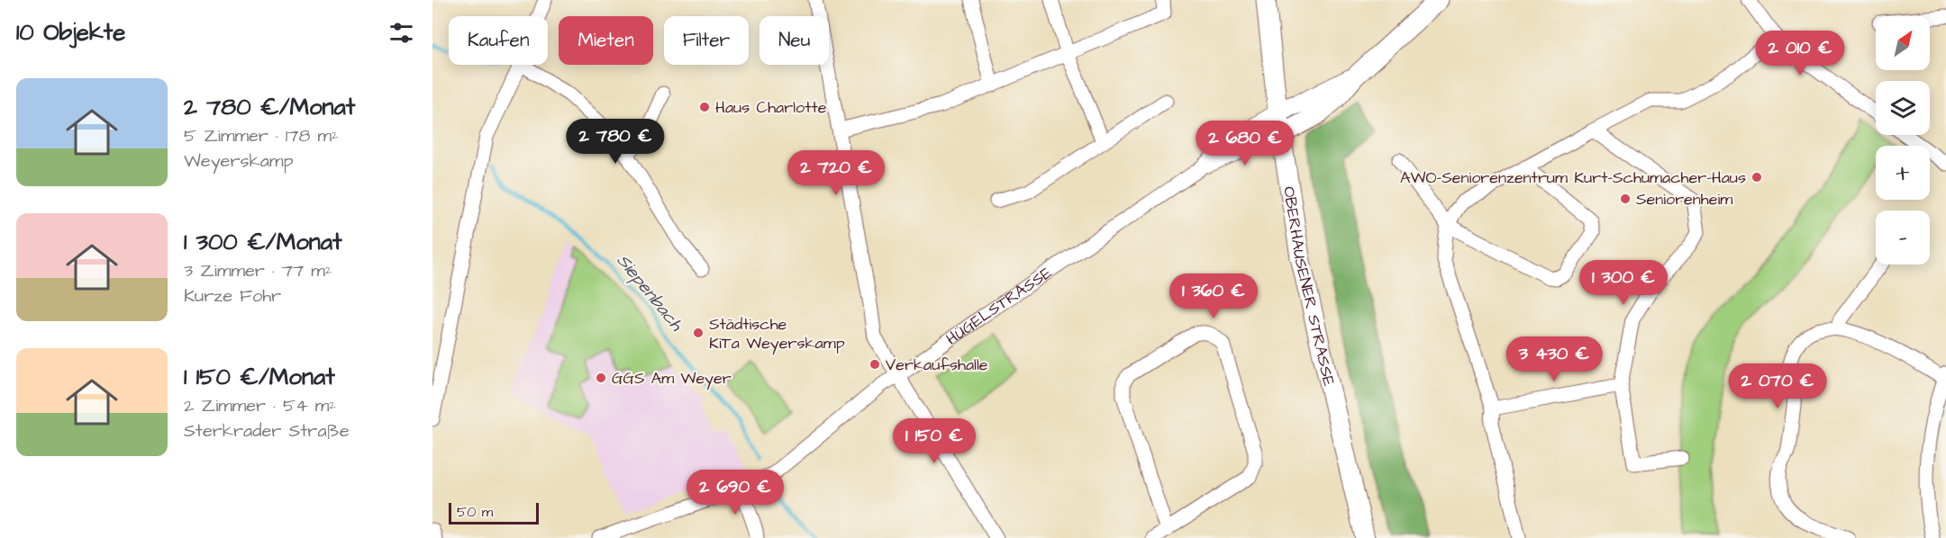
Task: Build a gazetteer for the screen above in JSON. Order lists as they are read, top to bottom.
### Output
{
  "streets": {
    "main road": ["OBERHAUSENER STRASSE", "HÜGELSTRASSE"]
  },
  "crossings": [
    ["OBERHAUSENER STRASSE", "HÜGELSTRASSE"]
  ],
  "water": ["Siepenbach"],
  "places": [
    "Haus Charlotte",
    "AWO-Seniorenzentrum Kurt-Schumacher-Haus",
    "Seniorenheim",
    "Städtische KiTa Weyerskamp",
    "Verkaufshalle",
    "GGS Am Weyer"
  ],
  "scale_bar": "50 m",
  "north": "top right",
  "page": {
    "heading": "10 Objekte",
    "map_buttons": ["+", "−"],
    "chip": [
      "Kaufen",
      "Mieten",
      "Filter",
      "Neu"
    ],
    "price": [
      "2 010 €",
      "2 780 €",
      "2 680 €",
      "2 720 €",
      "1 300 €",
      "1 360 €",
      "3 430 €",
      "2 070 €",
      "1 150 €",
      "2 690 €"
    ],
    "list": [
      {
        "name": "2 780 €/Monat",
        "note": "5 Zimmer · 178 m² · Weyerskamp"
      },
      {
        "name": "1 300 €/Monat",
        "note": "3 Zimmer · 77 m² · Kurze Fohr"
      },
      {
        "name": "1 150 €/Monat",
        "note": "2 Zimmer · 54 m² · Sterkrader Straße"
      }
    ],
    "scale": "50 m"
  }
}
